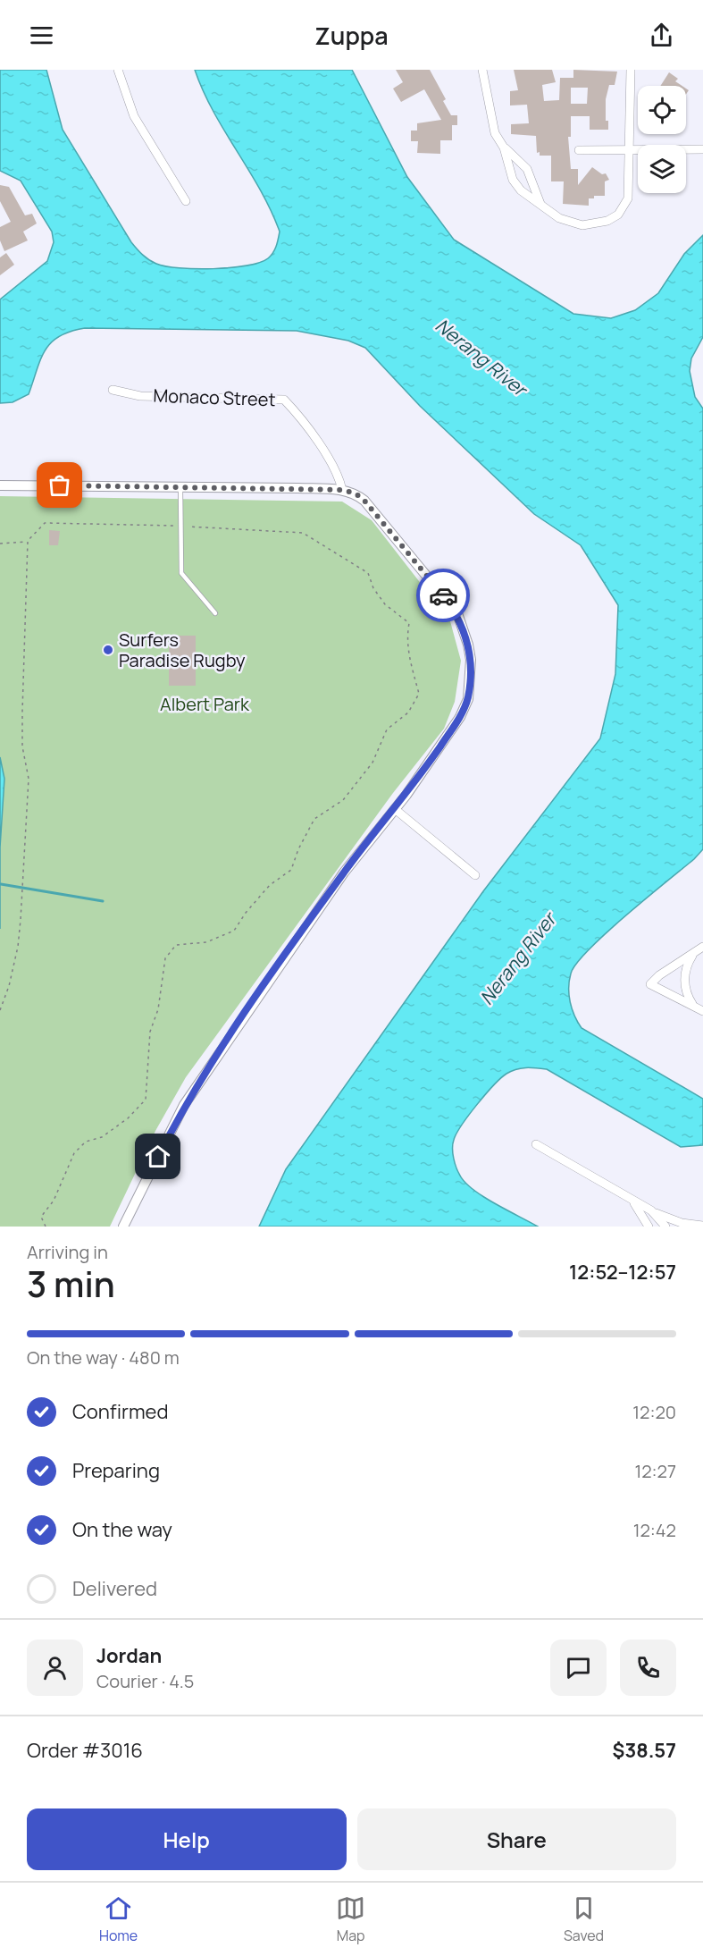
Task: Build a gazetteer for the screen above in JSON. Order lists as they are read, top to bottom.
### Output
{
  "streets": {
    "street": ["Monaco Street"]
  },
  "water": ["Nerang River"],
  "parks": ["Albert Park"],
  "places": ["Surfers Paradise Rugby"],
  "page": {
    "header": "Zuppa",
    "heading": ["3 min", "Arriving in", "12:52–12:57"],
    "panel": [
      "Jordan",
      "Courier · 4.5",
      "Order #3016",
      "$38.57"
    ],
    "bar": "On the way · 480 m",
    "list": [
      ["Confirmed", "12:20"],
      ["Preparing", "12:27"],
      ["On the way", "12:42"],
      "Delivered"
    ],
    "buttons": ["Help", "Share"],
    "tabs": ["Home", "Map", "Saved"]
  }
}
